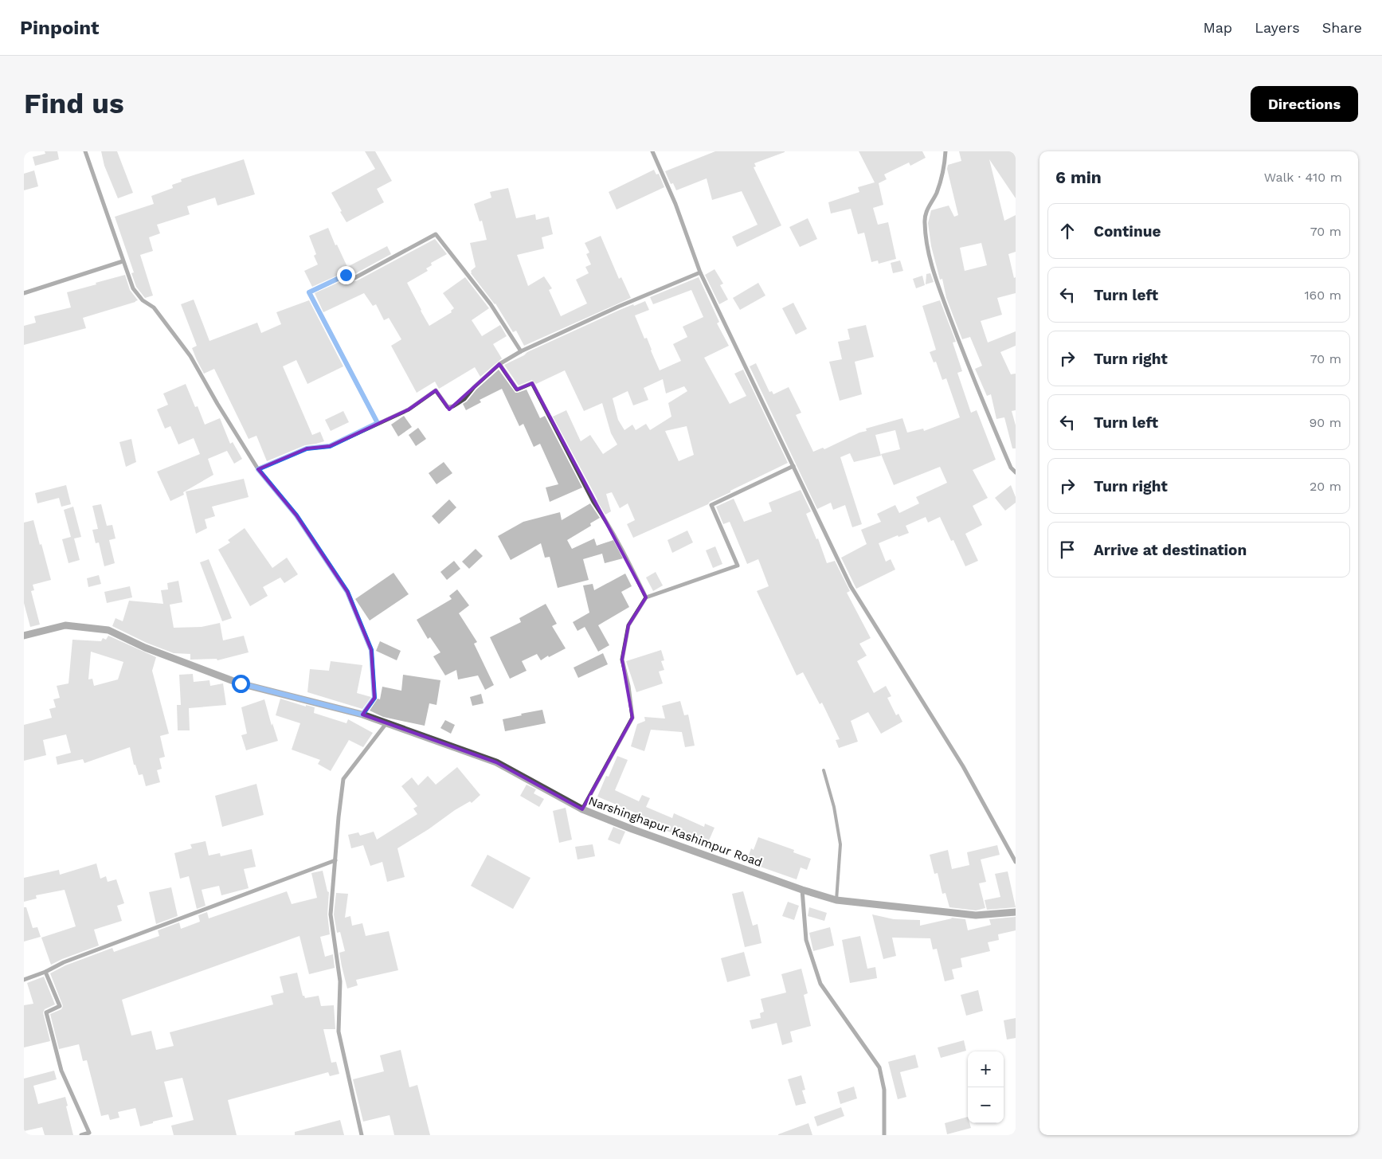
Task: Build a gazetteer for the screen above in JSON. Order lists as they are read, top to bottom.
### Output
{
  "streets": {
    "street": ["Narshinghapur Kashimpur Road"]
  },
  "page": {
    "header": "Pinpoint",
    "nav": ["Map", "Layers", "Share"],
    "buttons": "Directions",
    "title": "Find us",
    "heading": ["6 min", "Walk · 410 m"],
    "list": [
      ["Continue", "70 m"],
      ["Turn left", "160 m"],
      ["Turn right", "70 m"],
      ["Turn left", "90 m"],
      ["Turn right", "20 m"],
      "Arrive at destination"
    ],
    "map_buttons": ["+", "−"]
  }
}
